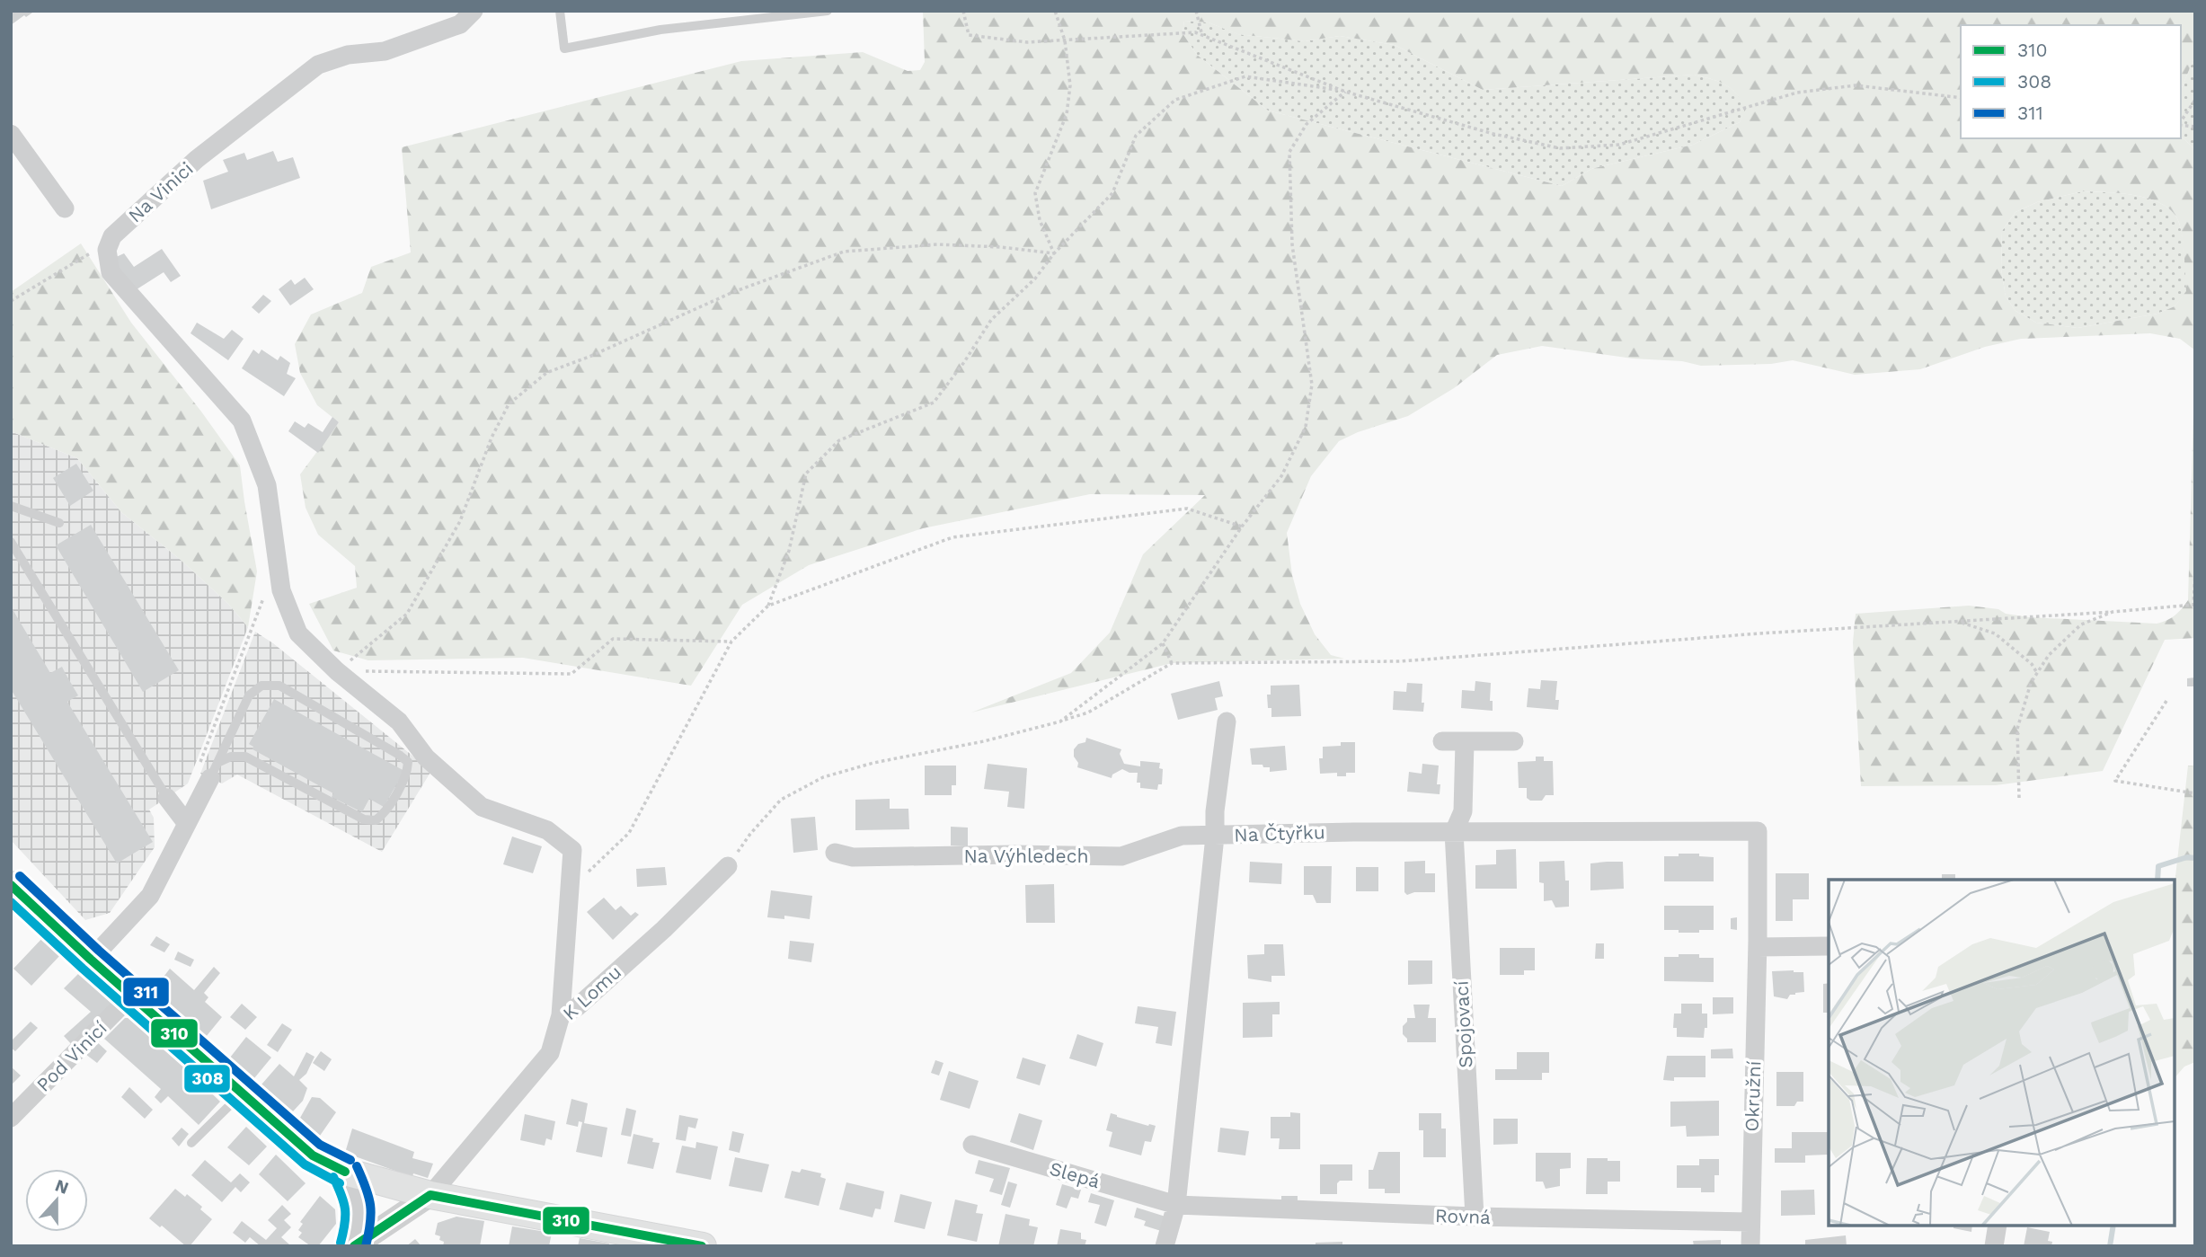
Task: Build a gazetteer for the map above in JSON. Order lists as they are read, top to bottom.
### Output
{
  "streets": {
    "street": [
      "Na Vinici",
      "Na Čtyřku",
      "Na Výhledech",
      "K Lomu",
      "Spojovací",
      "Pod Vinicí",
      "Okružní",
      "Slepá",
      "Rovná"
    ]
  },
  "crossings": [
    ["Na Čtyřku", "Na Výhledech"],
    ["Na Čtyřku", "Spojovací"],
    ["Na Čtyřku", "Okružní"],
    ["Na Čtyřku", "Slepá"],
    ["Na Čtyřku", "Rovná"],
    ["Spojovací", "Rovná"],
    ["Okružní", "Rovná"],
    ["Slepá", "Rovná"]
  ],
  "lines": ["transit line 311", "transit line 310", "transit line 308"],
  "legend": ["310", "308", "311"],
  "north": "top"
}
